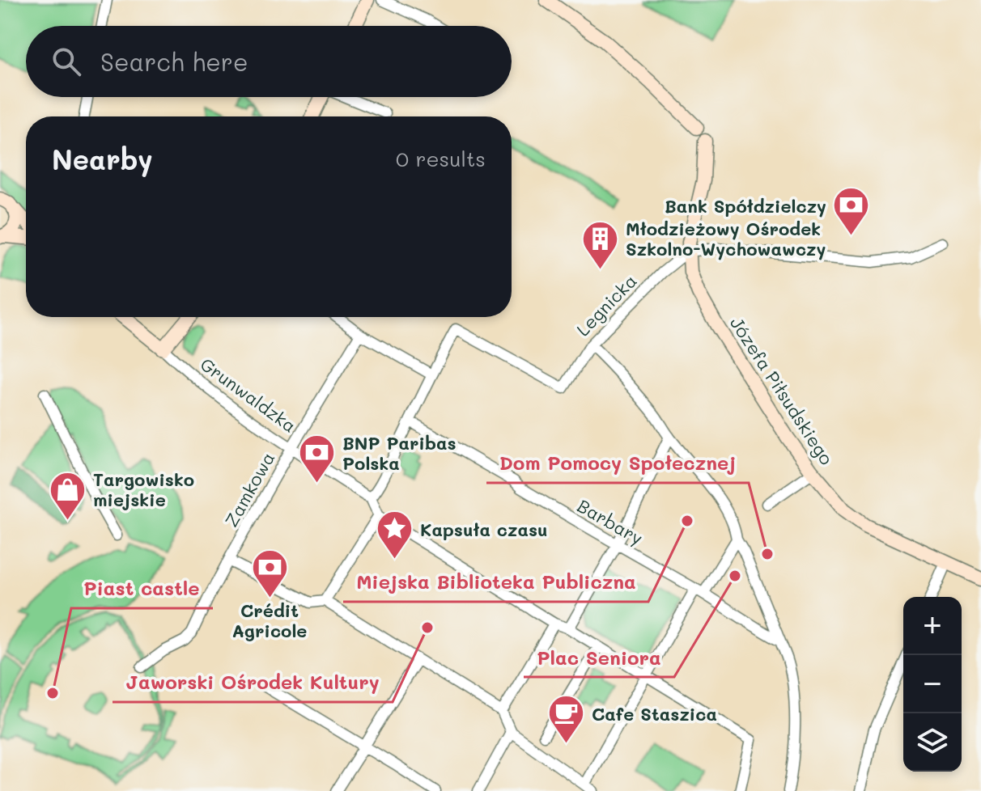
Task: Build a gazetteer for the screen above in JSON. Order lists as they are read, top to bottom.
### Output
{
  "streets": {
    "street": [
      "Legnicka",
      "Józefa Piłsudskiego",
      "Grunwaldzka",
      "Zamkowa",
      "Barbary"
    ]
  },
  "crossings": [
    ["Legnicka", "Józefa Piłsudskiego"],
    ["Grunwaldzka", "Zamkowa"]
  ],
  "places": {
    "bank": ["Bank Spółdzielczy", "BNP Paribas Polska", "Crédit Agricole"],
    "building": ["Młodzieżowy Ośrodek Szkolno-Wychowawczy"],
    "other": [
      "Miejska Biblioteka Publiczna",
      "Dom Pomocy Społecznej",
      "Plac Seniora",
      "Jaworski Ośrodek Kultury",
      "Piast castle"
    ],
    "shop": ["Targowisko miejskie"],
    "place": ["Kapsuła czasu"],
    "cafe": ["Cafe Staszica"]
  },
  "page": {
    "search": "Search here",
    "heading": ["Nearby", "0 results"],
    "map_buttons": ["+", "−"]
  }
}
